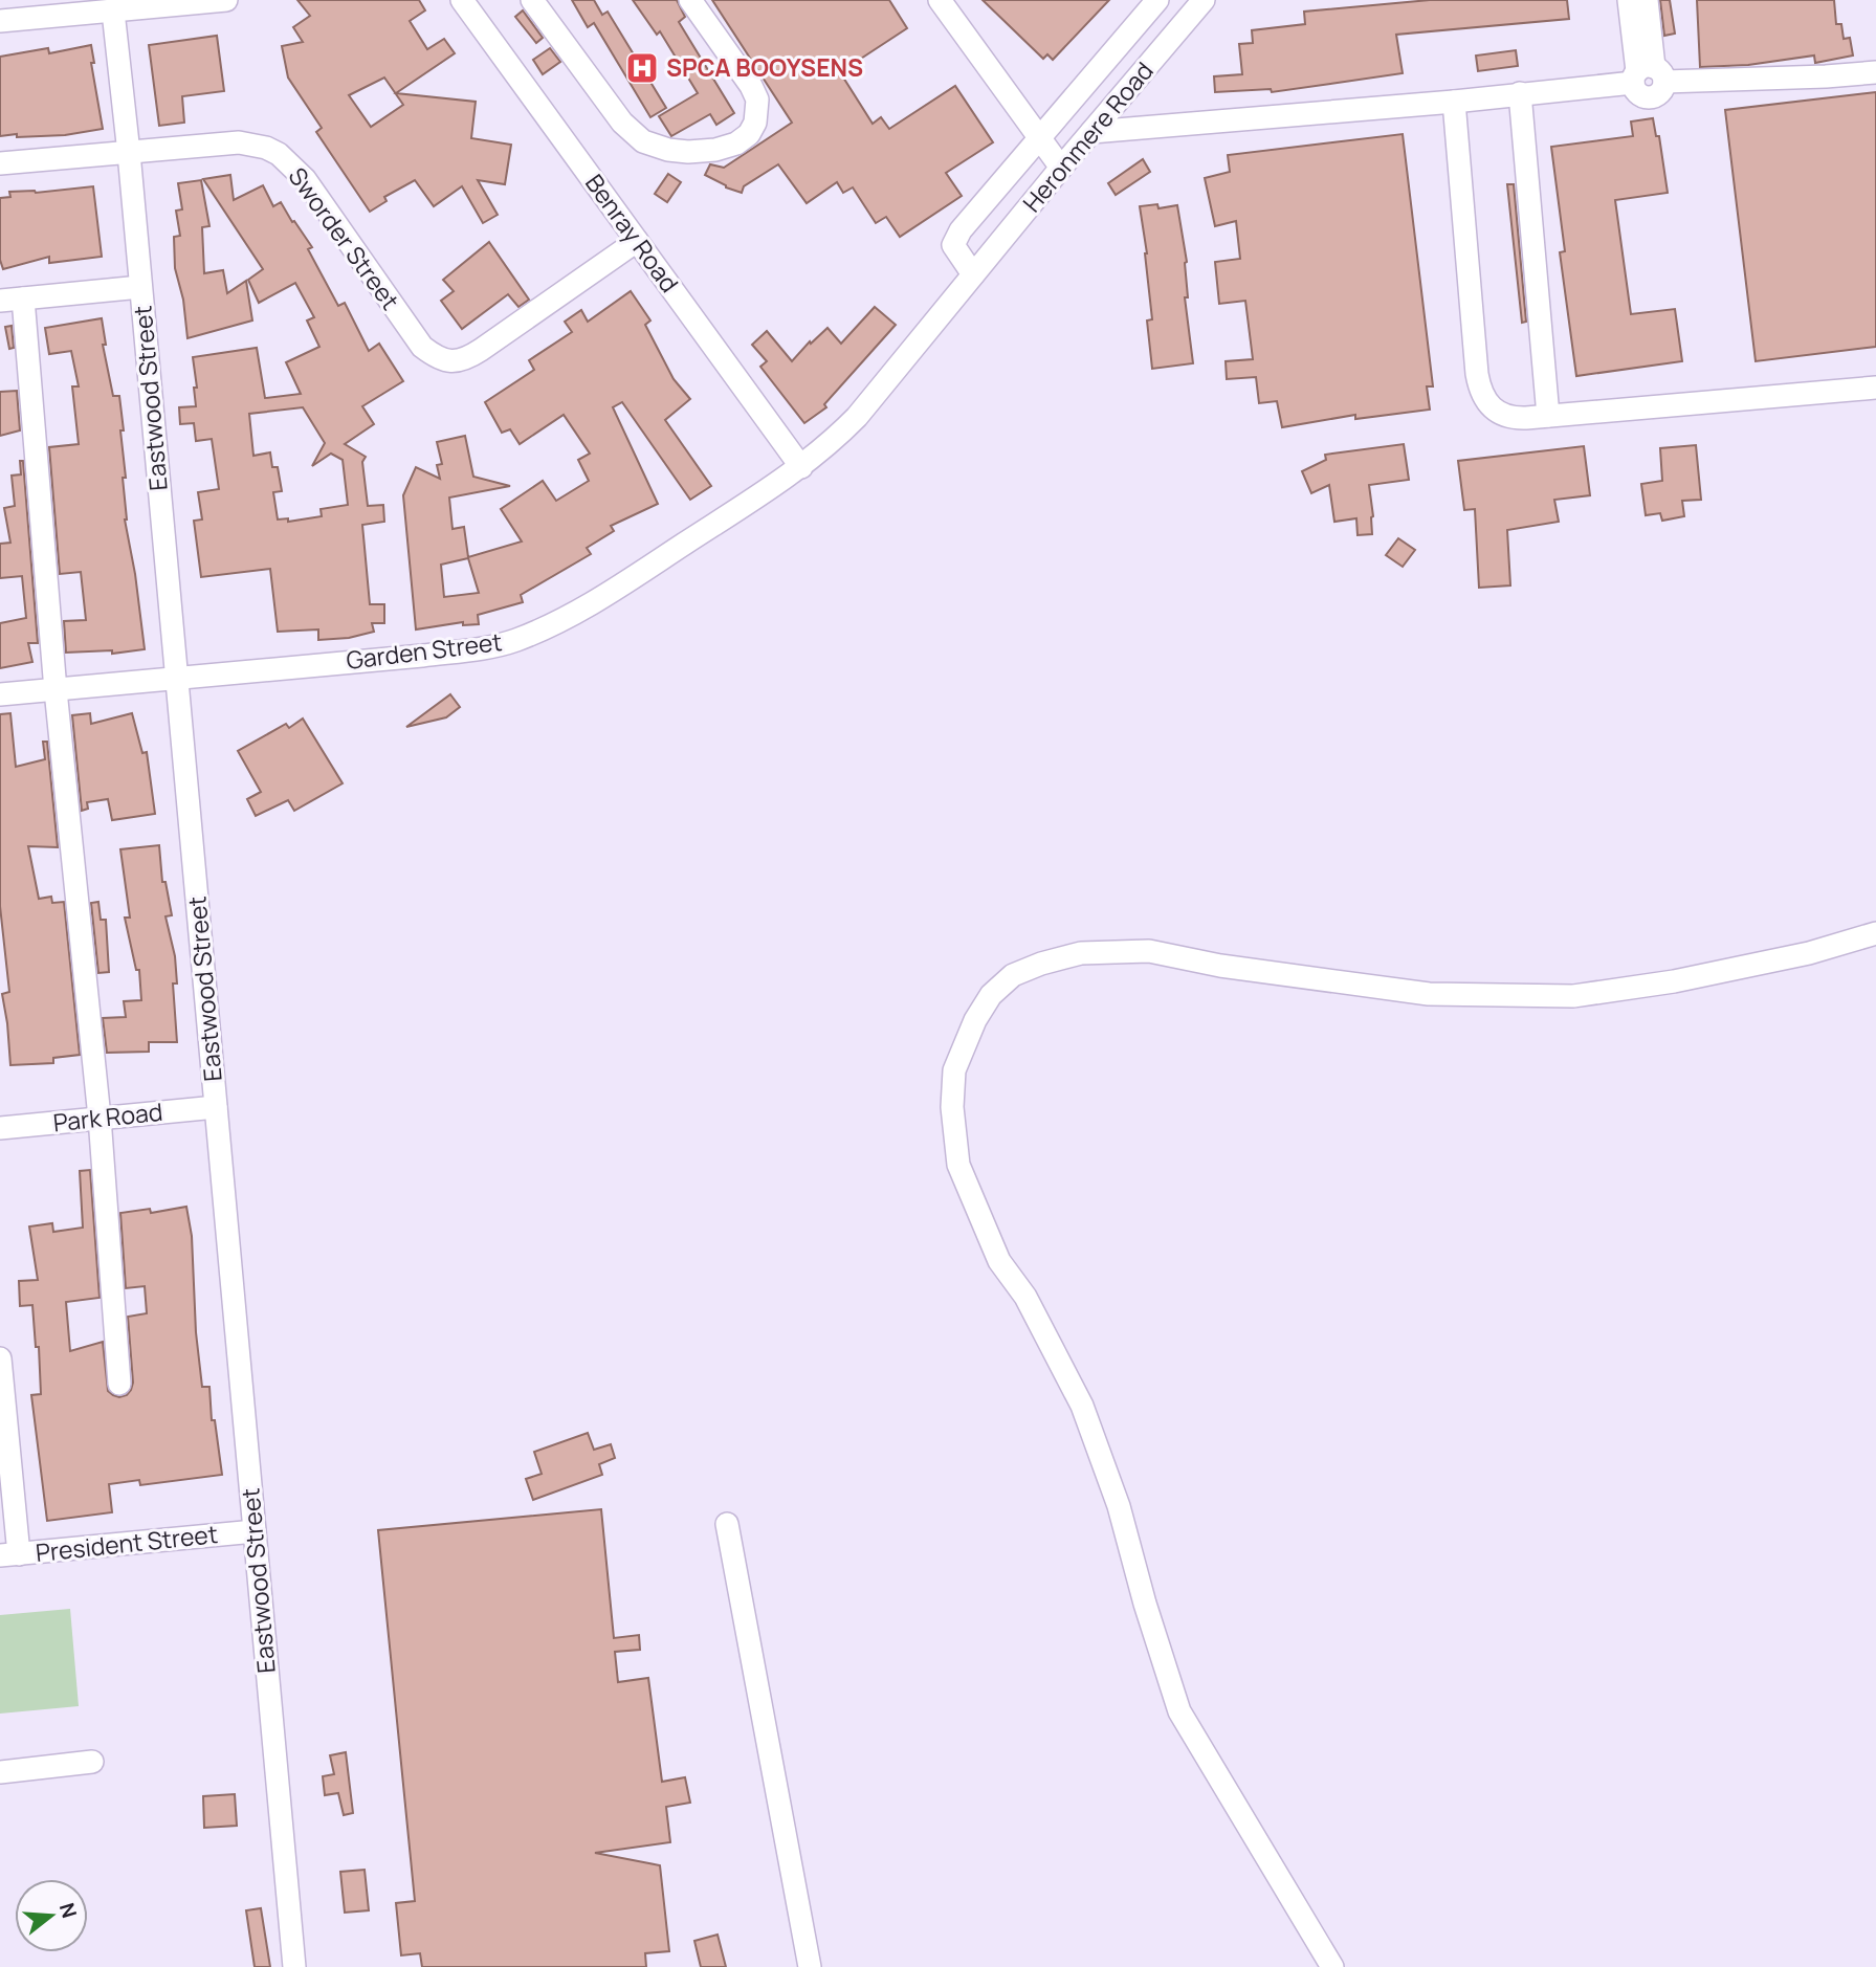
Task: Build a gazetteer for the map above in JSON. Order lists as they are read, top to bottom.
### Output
{
  "streets": {
    "street": [
      "Heronmere Road",
      "Benray Road",
      "Sworder Street",
      "Eastwood Street",
      "Garden Street",
      "Park Road",
      "President Street"
    ]
  },
  "crossings": [
    ["Heronmere Road", "Benray Road"],
    ["Heronmere Road", "Garden Street"],
    ["Benray Road", "Sworder Street"],
    ["Benray Road", "Garden Street"],
    ["Sworder Street", "Eastwood Street"],
    ["Eastwood Street", "Garden Street"],
    ["Eastwood Street", "Park Road"],
    ["Eastwood Street", "President Street"]
  ],
  "places": {
    "hospital": ["SPCA BOOYSENS"]
  },
  "north": "right"
}
